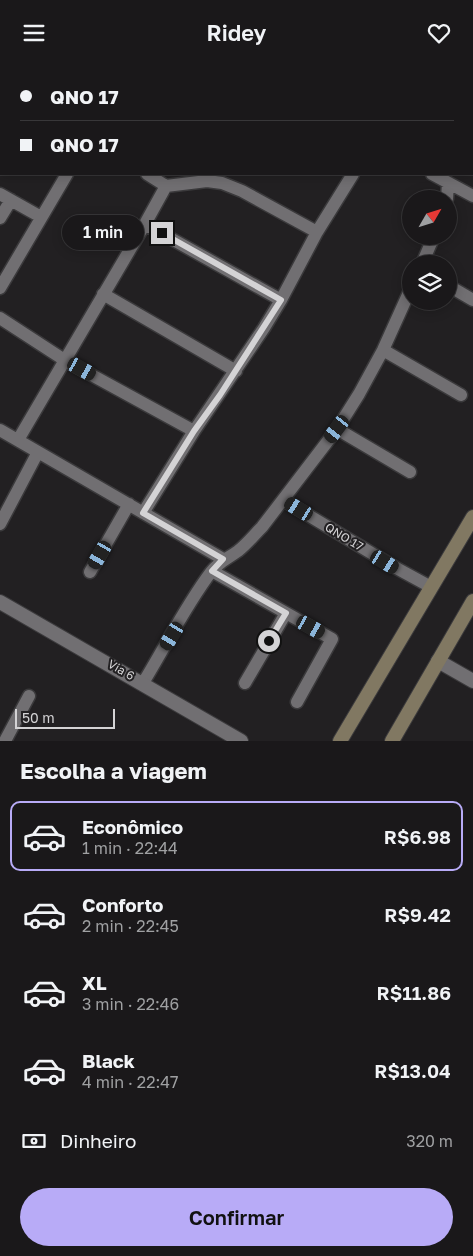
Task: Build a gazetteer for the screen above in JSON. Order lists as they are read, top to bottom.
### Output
{
  "streets": {
    "street": ["QNO 17", "Via 6"]
  },
  "scale_bar": "50 m",
  "north": "top right",
  "page": {
    "header": "Ridey",
    "banner": ["QNO 17", "QNO 17"],
    "bubble": "1 min",
    "scale": "50 m",
    "heading": "Escolha a viagem",
    "list": [
      {
        "name": "Econômico",
        "note": "1 min · 22:44",
        "value": "R$6.98"
      },
      {
        "name": "Conforto",
        "note": "2 min · 22:45",
        "value": "R$9.42"
      },
      {
        "name": "XL",
        "note": "3 min · 22:46",
        "value": "R$11.86"
      },
      {
        "name": "Black",
        "note": "4 min · 22:47",
        "value": "R$13.04"
      }
    ],
    "pay": ["Dinheiro", "320 m"],
    "buttons": "Confirmar"
  }
}
